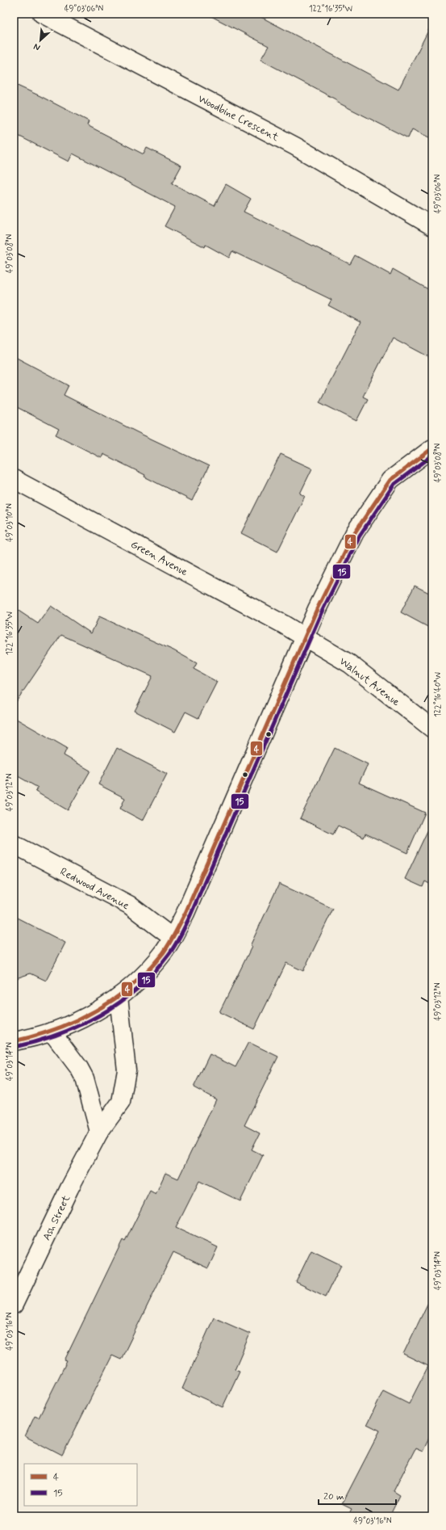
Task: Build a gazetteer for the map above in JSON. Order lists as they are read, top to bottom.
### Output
{
  "streets": {
    "street": [
      "Woodbine Crescent",
      "Green Avenue",
      "Walnut Avenue",
      "Redwood Avenue",
      "Ash Street"
    ]
  },
  "crossings": [
    ["Green Avenue", "Walnut Avenue"]
  ],
  "lines": ["transit line 4", "transit line 15"],
  "legend": ["4", "15"],
  "scale_bar": "20 m",
  "north": "bottom left",
  "coordinates": [
    "49°03'06\"N",
    "122°16'35\"W",
    "49°03'08\"N",
    "49°03'10\"N",
    "122°16'40\"W",
    "49°03'12\"N",
    "49°03'14\"N",
    "49°03'16\"N"
  ]
}
